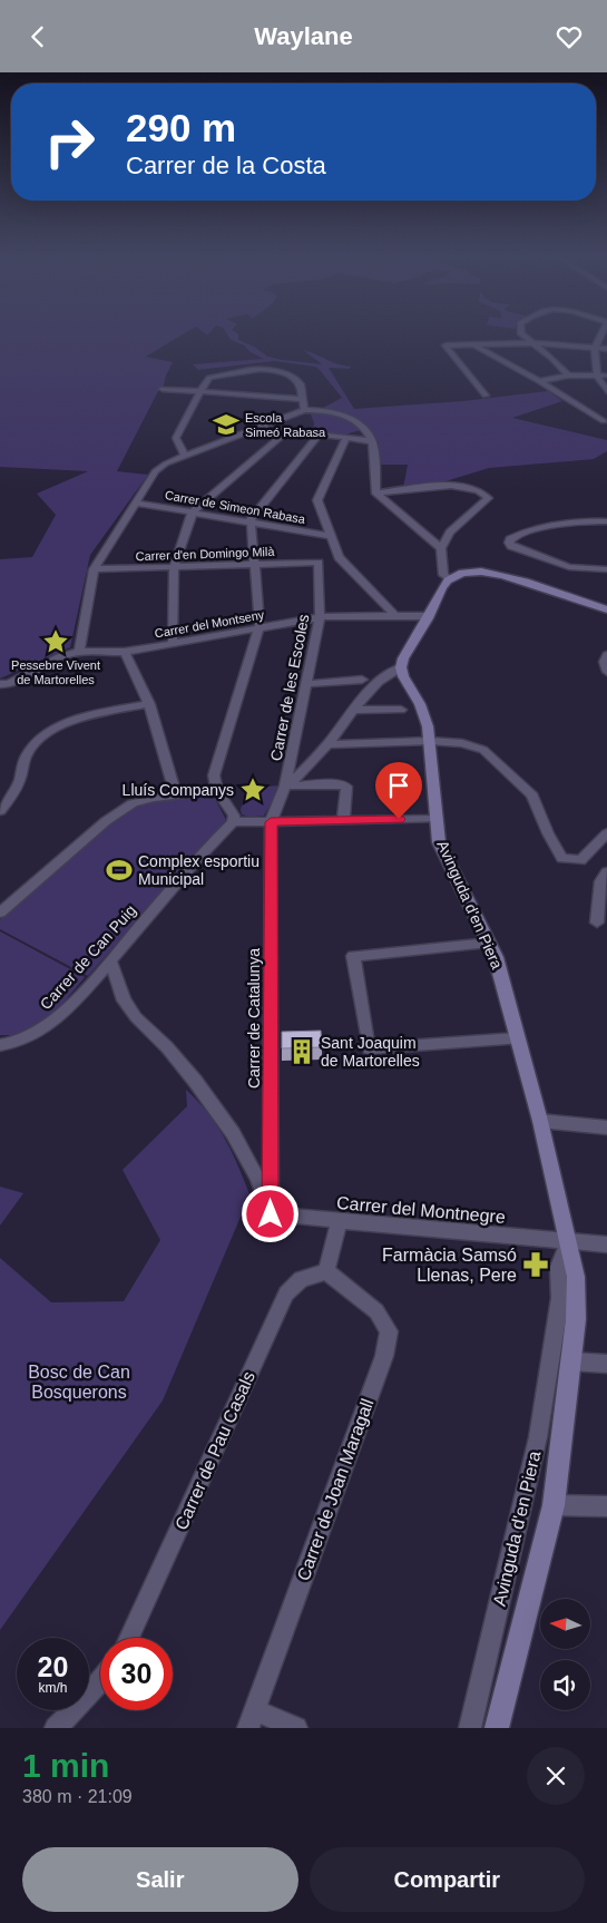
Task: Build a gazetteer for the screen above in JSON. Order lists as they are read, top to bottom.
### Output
{
  "streets": {
    "street": [
      "Carrer de Simeon Rabasa",
      "Carrer d'en Domingo Milà",
      "Carrer del Montseny",
      "Carrer de les Escoles",
      "Avinguda d'en Piera",
      "Carrer de Can Puig",
      "Carrer de Catalunya",
      "Carrer del Montnegre",
      "Carrer de Pau Casals",
      "Carrer de Joan Maragall"
    ]
  },
  "crossings": [
    ["Carrer d'en Domingo Milà", "Carrer de les Escoles"],
    ["Carrer del Montseny", "Carrer de les Escoles"],
    ["Avinguda d'en Piera", "Carrer del Montnegre"],
    ["Carrer de Catalunya", "Carrer del Montnegre"],
    ["Carrer de Pau Casals", "Carrer de Joan Maragall"]
  ],
  "parks": ["Bosc de Can Bosquerons"],
  "places": {
    "school or university": ["Escola Simeó Rabasa"],
    "place": ["Pessebre Vivent de Martorelles", "Lluís Companys"],
    "sports": ["Complex esportiu Municipal"],
    "building": ["Sant Joaquim de Martorelles"],
    "pharmacy": ["Farmàcia Samsó Llenas, Pere"]
  },
  "north": "left",
  "page": {
    "header": "Waylane",
    "turn": ["290 m", "Carrer de la Costa"],
    "speed": "20 km/h",
    "limit": "30",
    "heading": ["1 min", "380 m · 21:09"],
    "buttons": ["Salir", "Compartir"]
  }
}
